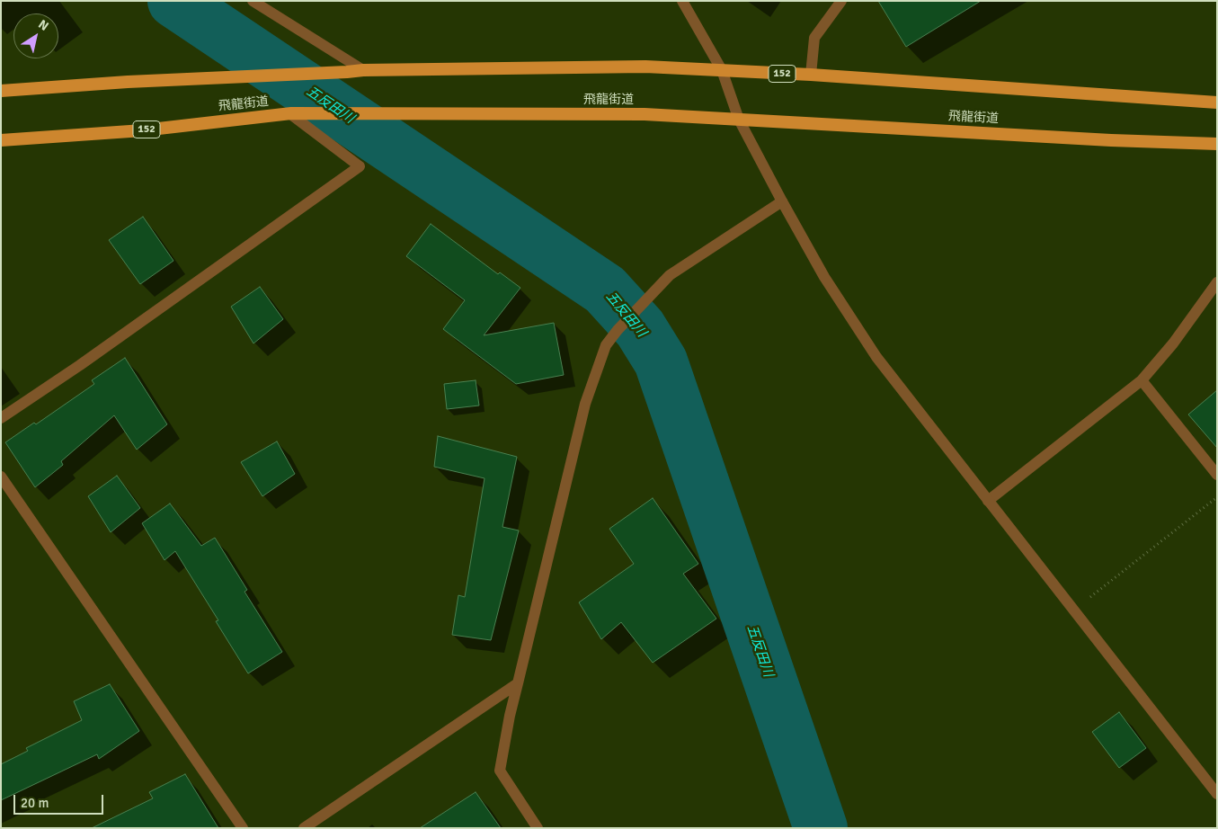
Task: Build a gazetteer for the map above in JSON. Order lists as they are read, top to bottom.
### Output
{
  "streets": {
    "highway": ["152", "飛龍街道"]
  },
  "water": ["五反田川"],
  "scale_bar": "20 m",
  "north": "top right"
}
